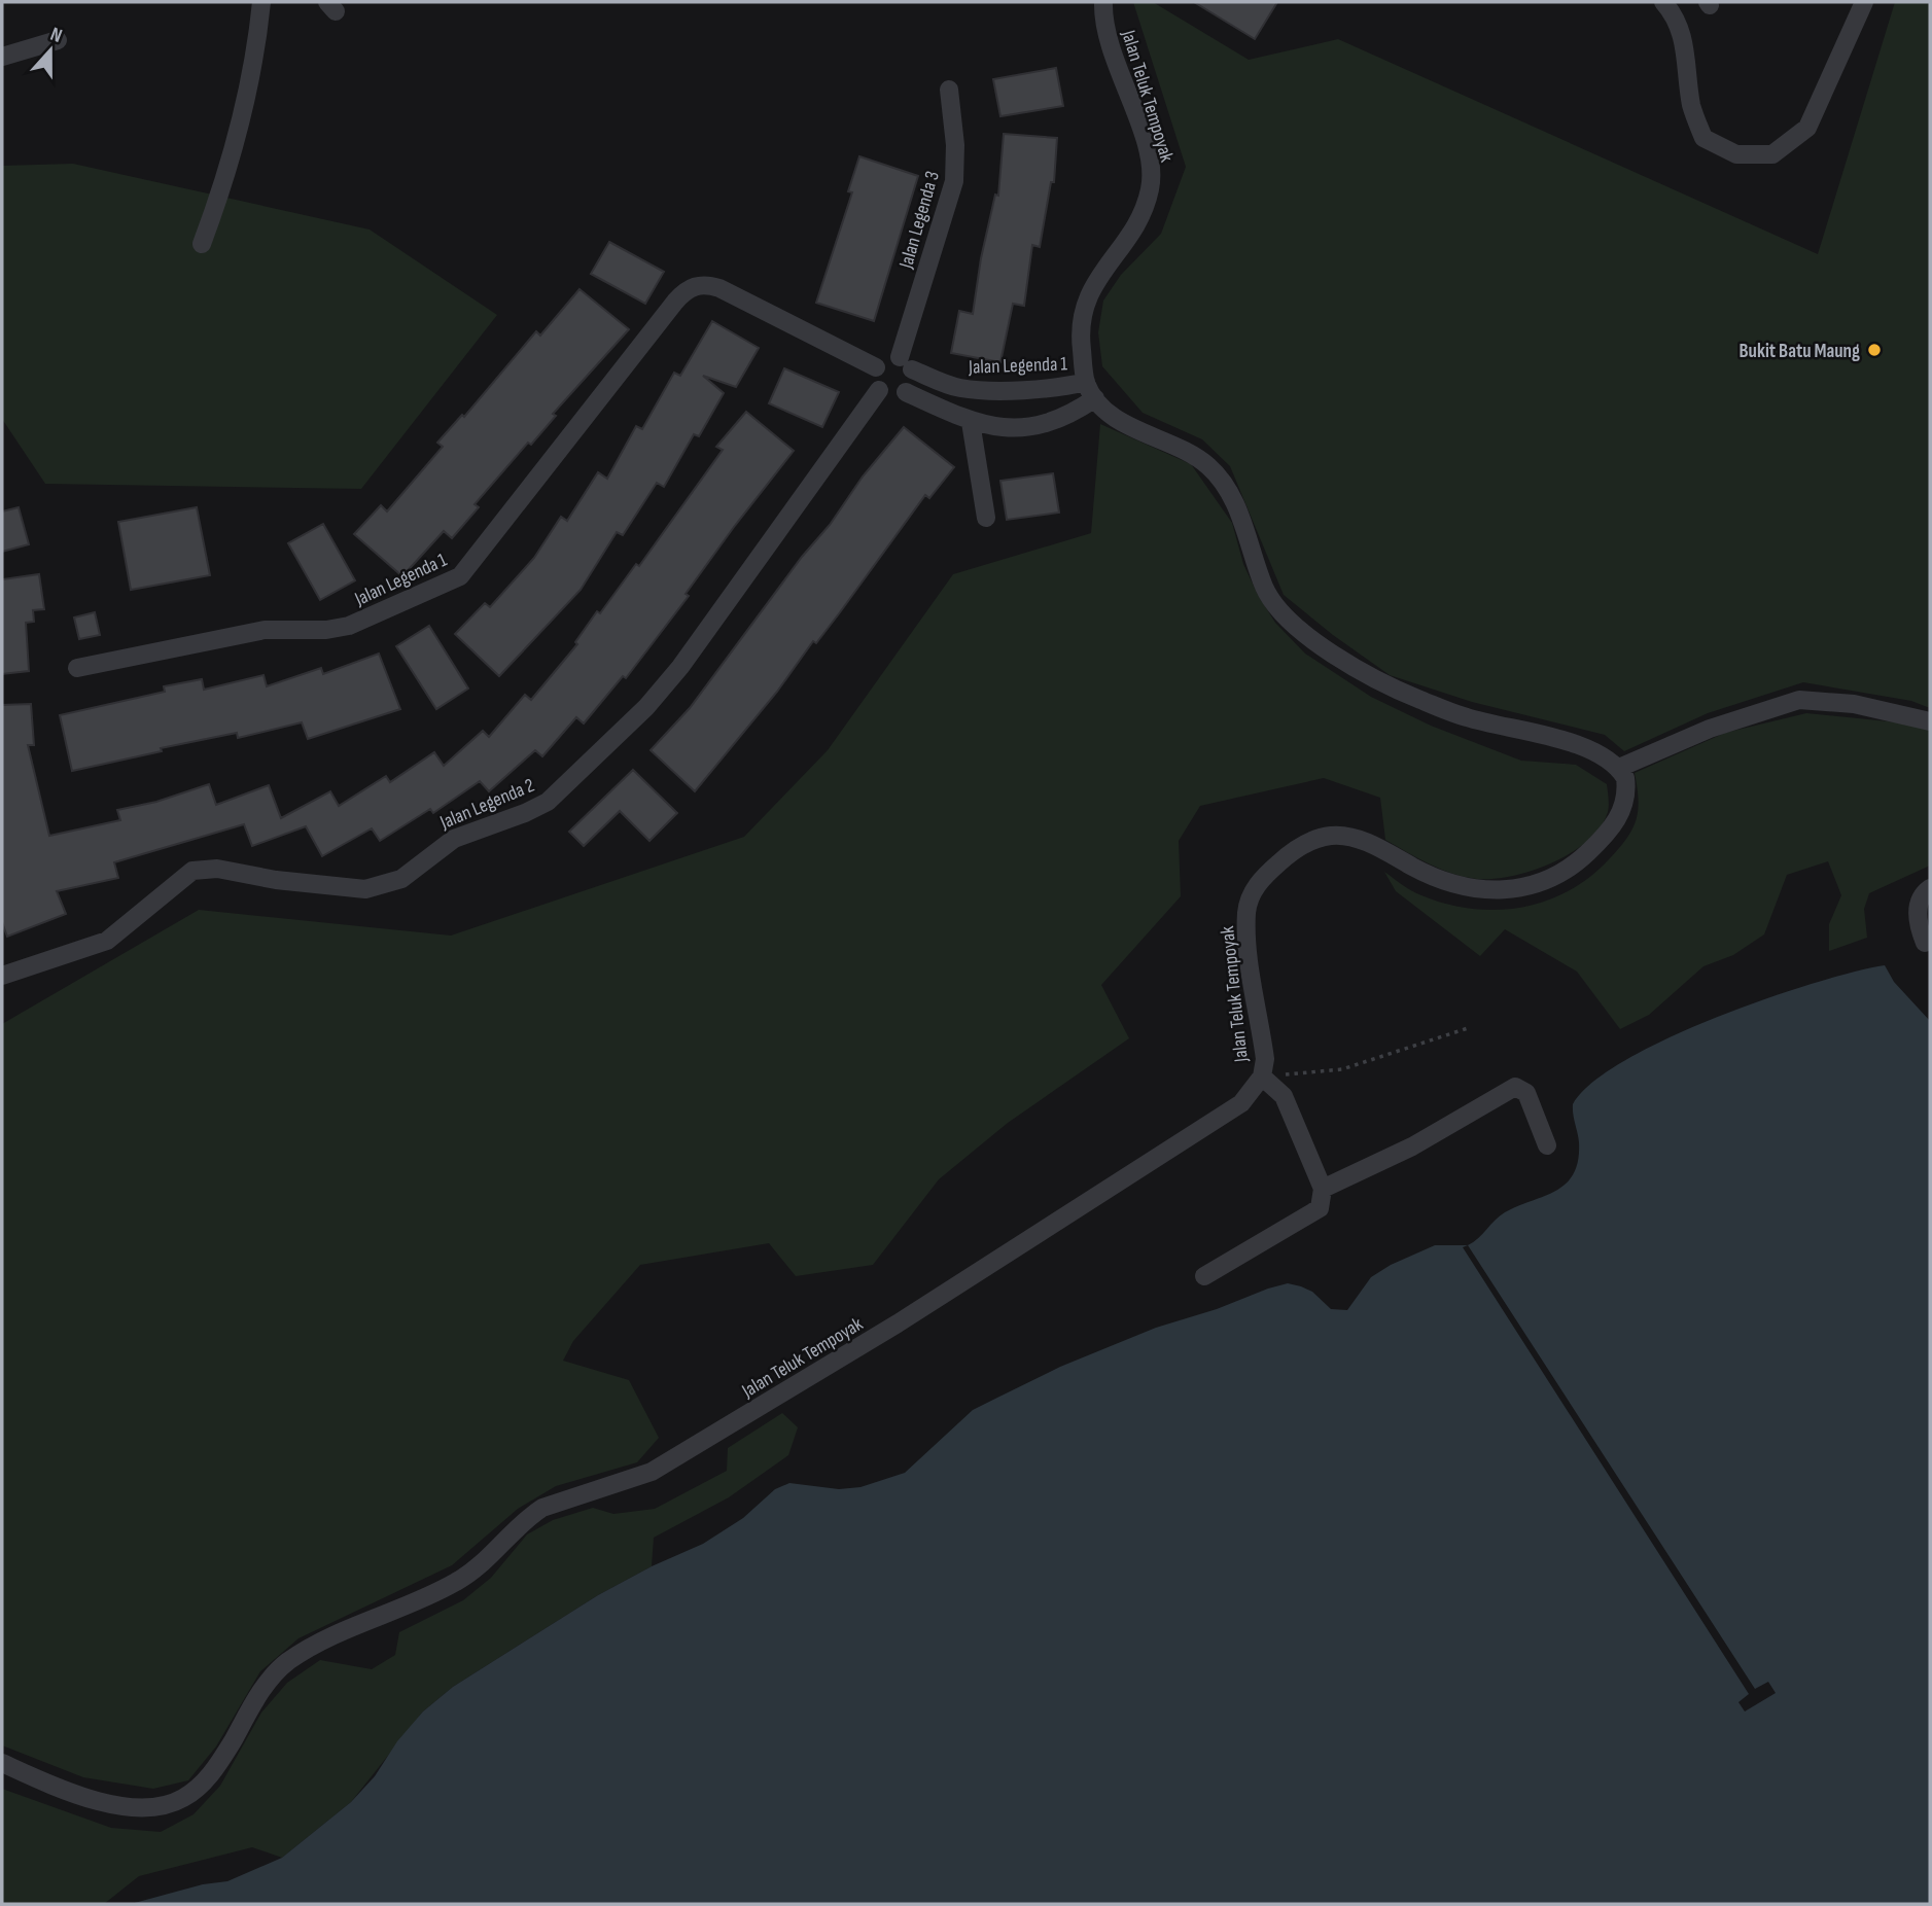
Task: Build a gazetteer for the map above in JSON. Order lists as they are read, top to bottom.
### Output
{
  "streets": {
    "street": [
      "Jalan Teluk Tempoyak",
      "Jalan Legenda 3",
      "Jalan Legenda 1",
      "Jalan Legenda 2"
    ]
  },
  "crossings": [
    ["Jalan Teluk Tempoyak", "Jalan Legenda 1"],
    ["Jalan Legenda 3", "Jalan Legenda 1"],
    ["Jalan Legenda 3", "Jalan Legenda 2"],
    ["Jalan Legenda 1", "Jalan Legenda 2"]
  ],
  "places": ["Bukit Batu Maung"],
  "north": "top"
}
